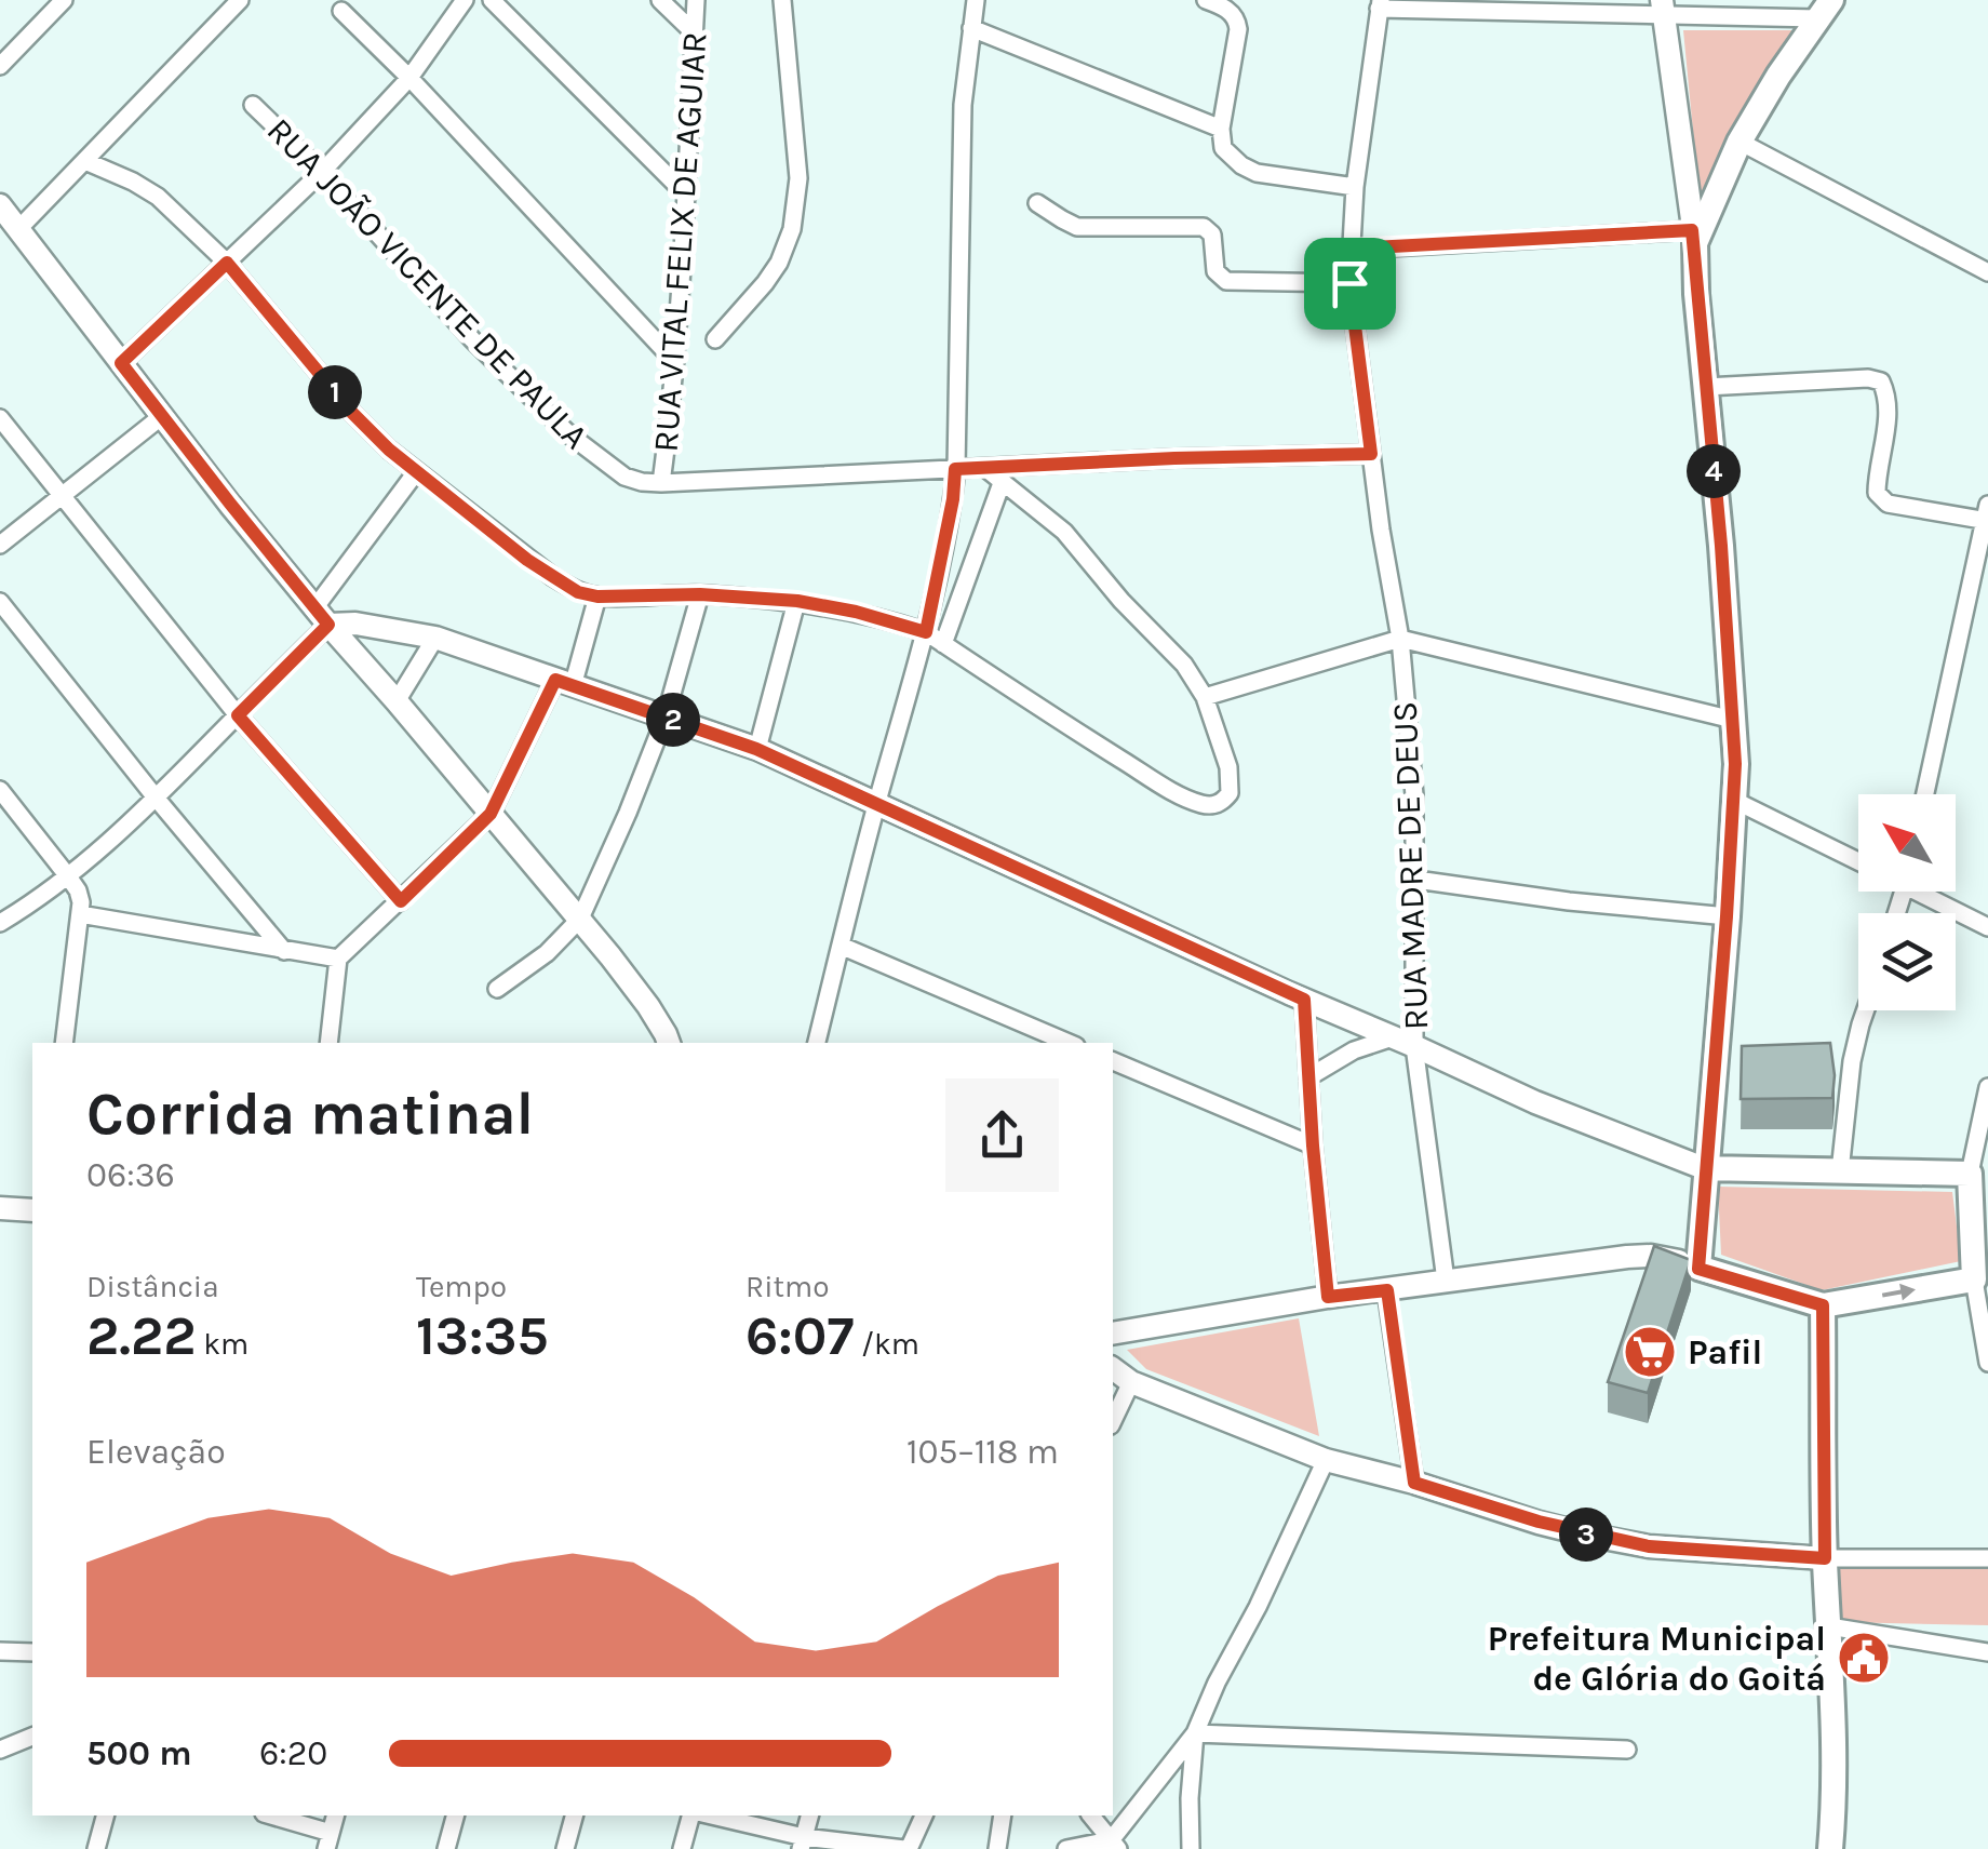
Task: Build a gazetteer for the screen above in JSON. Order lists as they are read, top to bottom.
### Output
{
  "streets": {
    "street": ["RUA VITAL FELIX DE AGUIAR", "RUA JOÃO VICENTE DE PAULA", "RUA MADRE DE DEUS"]
  },
  "crossings": [
    ["RUA VITAL FELIX DE AGUIAR", "RUA JOÃO VICENTE DE PAULA"]
  ],
  "places": {
    "supermarket": ["Pafil"],
    "public building": ["Prefeitura Municipal de Glória do Goitá"]
  },
  "north": "top left",
  "page": {
    "pins": [
      "1",
      "4",
      "2",
      "3"
    ],
    "heading": ["Corrida matinal", "06:36"],
    "stats": [
      ["Distância", "2.22 km"],
      ["Tempo", "13:35"],
      ["Ritmo", "6:07 /km"]
    ],
    "chart": ["Elevação", "105–118 m"],
    "list": [
      {
        "name": "500 m",
        "note": "6:20"
      }
    ]
  }
}
